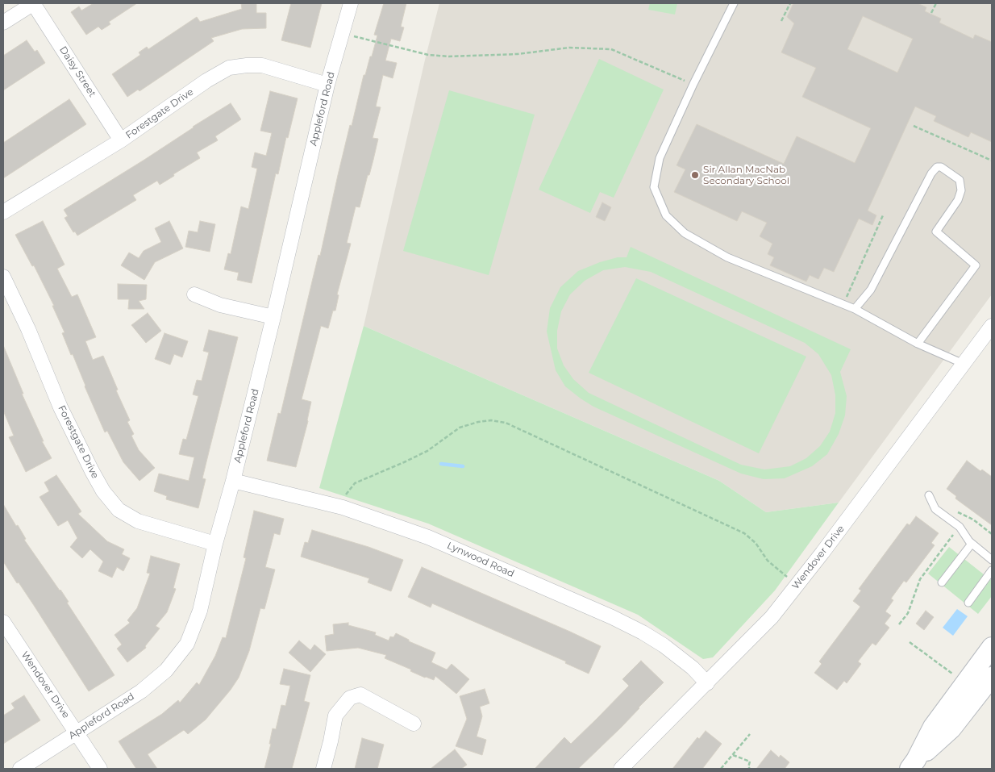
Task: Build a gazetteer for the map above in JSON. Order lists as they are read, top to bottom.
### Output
{
  "streets": {
    "street": [
      "Daisy Street",
      "Appleford Road",
      "Forestgate Drive",
      "Wendover Drive",
      "Lynwood Road"
    ]
  },
  "crossings": [
    ["Daisy Street", "Forestgate Drive"],
    ["Appleford Road", "Forestgate Drive"],
    ["Appleford Road", "Wendover Drive"],
    ["Appleford Road", "Lynwood Road"],
    ["Wendover Drive", "Lynwood Road"]
  ],
  "places": ["Sir Allan MacNab Secondary School"]
}
